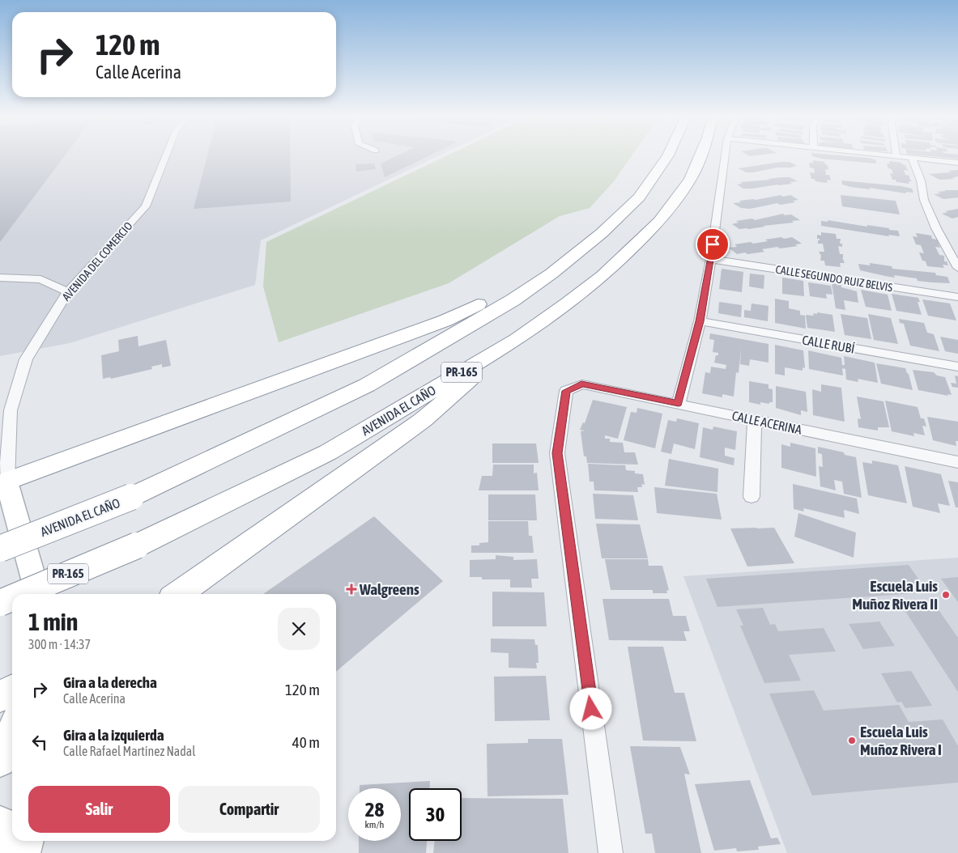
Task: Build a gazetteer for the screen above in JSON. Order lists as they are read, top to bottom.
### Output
{
  "streets": {
    "highway": ["PR-165", "AVENIDA EL CAÑO"],
    "street": [
      "AVENIDA DEL COMERCIO",
      "CALLE SEGUNDO RUIZ BELVIS",
      "CALLE RUBÍ",
      "CALLE ACERINA"
    ]
  },
  "places": {
    "health": ["Walgreens"],
    "other": ["Escuela Luis Muñoz Rivera II", "Escuela Luis Muñoz Rivera I"]
  },
  "page": {
    "turn": ["120 m", "Calle Acerina"],
    "heading": ["1 min", "300 m · 14:37"],
    "list": [
      {
        "name": "Gira a la derecha",
        "note": "Calle Acerina",
        "value": "120 m"
      },
      {
        "name": "Gira a la izquierda",
        "note": "Calle Rafael Martínez Nadal",
        "value": "40 m"
      }
    ],
    "buttons": ["Salir", "Compartir"],
    "speed": "28 km/h",
    "limit": "30"
  }
}
